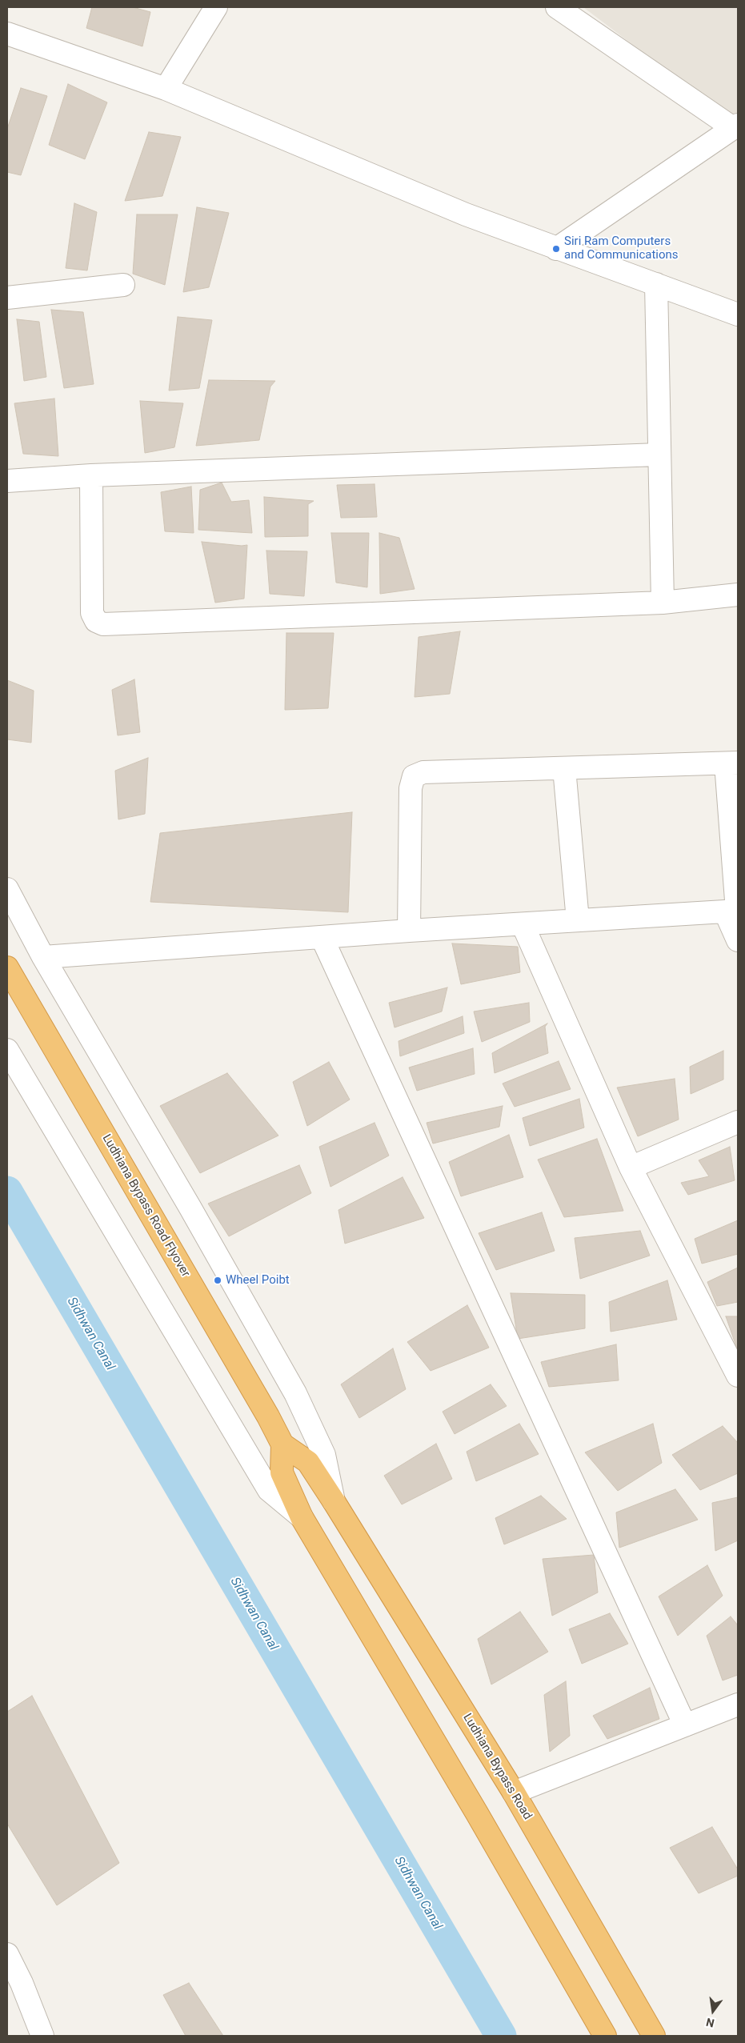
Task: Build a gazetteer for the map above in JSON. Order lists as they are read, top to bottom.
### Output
{
  "streets": {
    "highway": ["Ludhiana Bypass Road Flyover", "Ludhiana Bypass Road"]
  },
  "crossings": [
    ["Ludhiana Bypass Road Flyover", "Ludhiana Bypass Road"]
  ],
  "water": ["Sidhwan Canal"],
  "places": ["Siri Ram Computers and Communications", "Wheel Poibt"],
  "north": "bottom"
}
